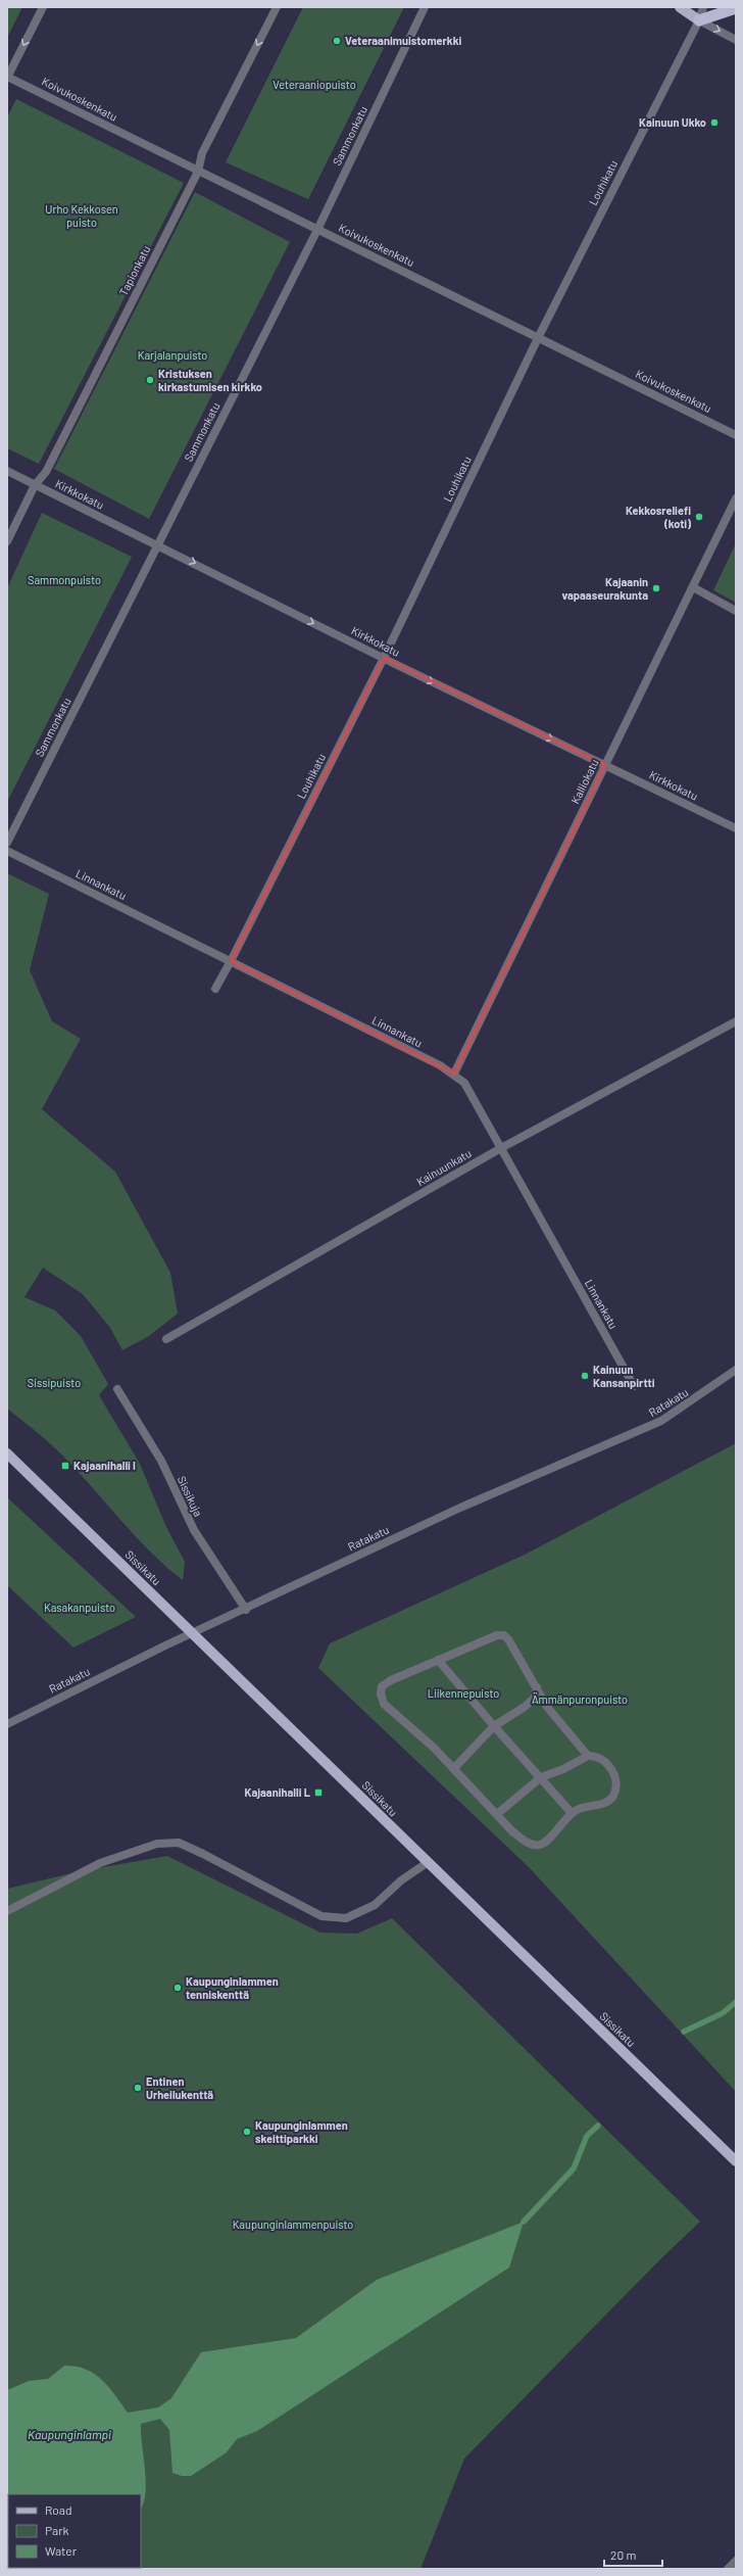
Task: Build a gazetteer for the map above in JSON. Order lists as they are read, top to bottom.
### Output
{
  "streets": {
    "main road": ["Sissikatu"],
    "street": [
      "Koivukoskenkatu",
      "Sammonkatu",
      "Louhikatu",
      "Tapionkatu",
      "Kirkkokatu",
      "Kalliokatu",
      "Linnankatu",
      "Kainuunkatu",
      "Ratakatu",
      "Sissikuja"
    ]
  },
  "crossings": [
    ["Koivukoskenkatu", "Sammonkatu"],
    ["Koivukoskenkatu", "Louhikatu"],
    ["Koivukoskenkatu", "Tapionkatu"],
    ["Sammonkatu", "Kirkkokatu"],
    ["Louhikatu", "Kirkkokatu"],
    ["Louhikatu", "Linnankatu"],
    ["Tapionkatu", "Kirkkokatu"],
    ["Kirkkokatu", "Kalliokatu"],
    ["Kalliokatu", "Linnankatu"],
    ["Linnankatu", "Kainuunkatu"],
    ["Ratakatu", "Sissikuja"],
    ["Ratakatu", "Sissikatu"]
  ],
  "one_way": ["Kirkkokatu"],
  "water": ["Kaupunginlampi"],
  "parks": [
    "Veteraaniopuisto",
    "Urho Kekkosen puisto",
    "Karjalanpuisto",
    "Sammonpuisto",
    "Sissipuisto",
    "Kasakanpuisto",
    "Liikennepuisto",
    "Ämmänpuronpuisto",
    "Kaupunginlammenpuisto"
  ],
  "places": {
    "other": [
      "Veteraanimuistomerkki",
      "Kainuun Ukko",
      "Kristuksen kirkastumisen kirkko",
      "Kekkosreliefi (koti)",
      "Kajaanin vapaaseurakunta",
      "Kainuun Kansanpirtti",
      "Kaupunginlammen tenniskenttä",
      "Entinen Urheilukenttä",
      "Kaupunginlammen skeittiparkki"
    ],
    "transit": ["Kajaanihalli I", "Kajaanihalli L"]
  },
  "legend": ["Road", "Park", "Water"],
  "scale_bar": "20 m"
}
